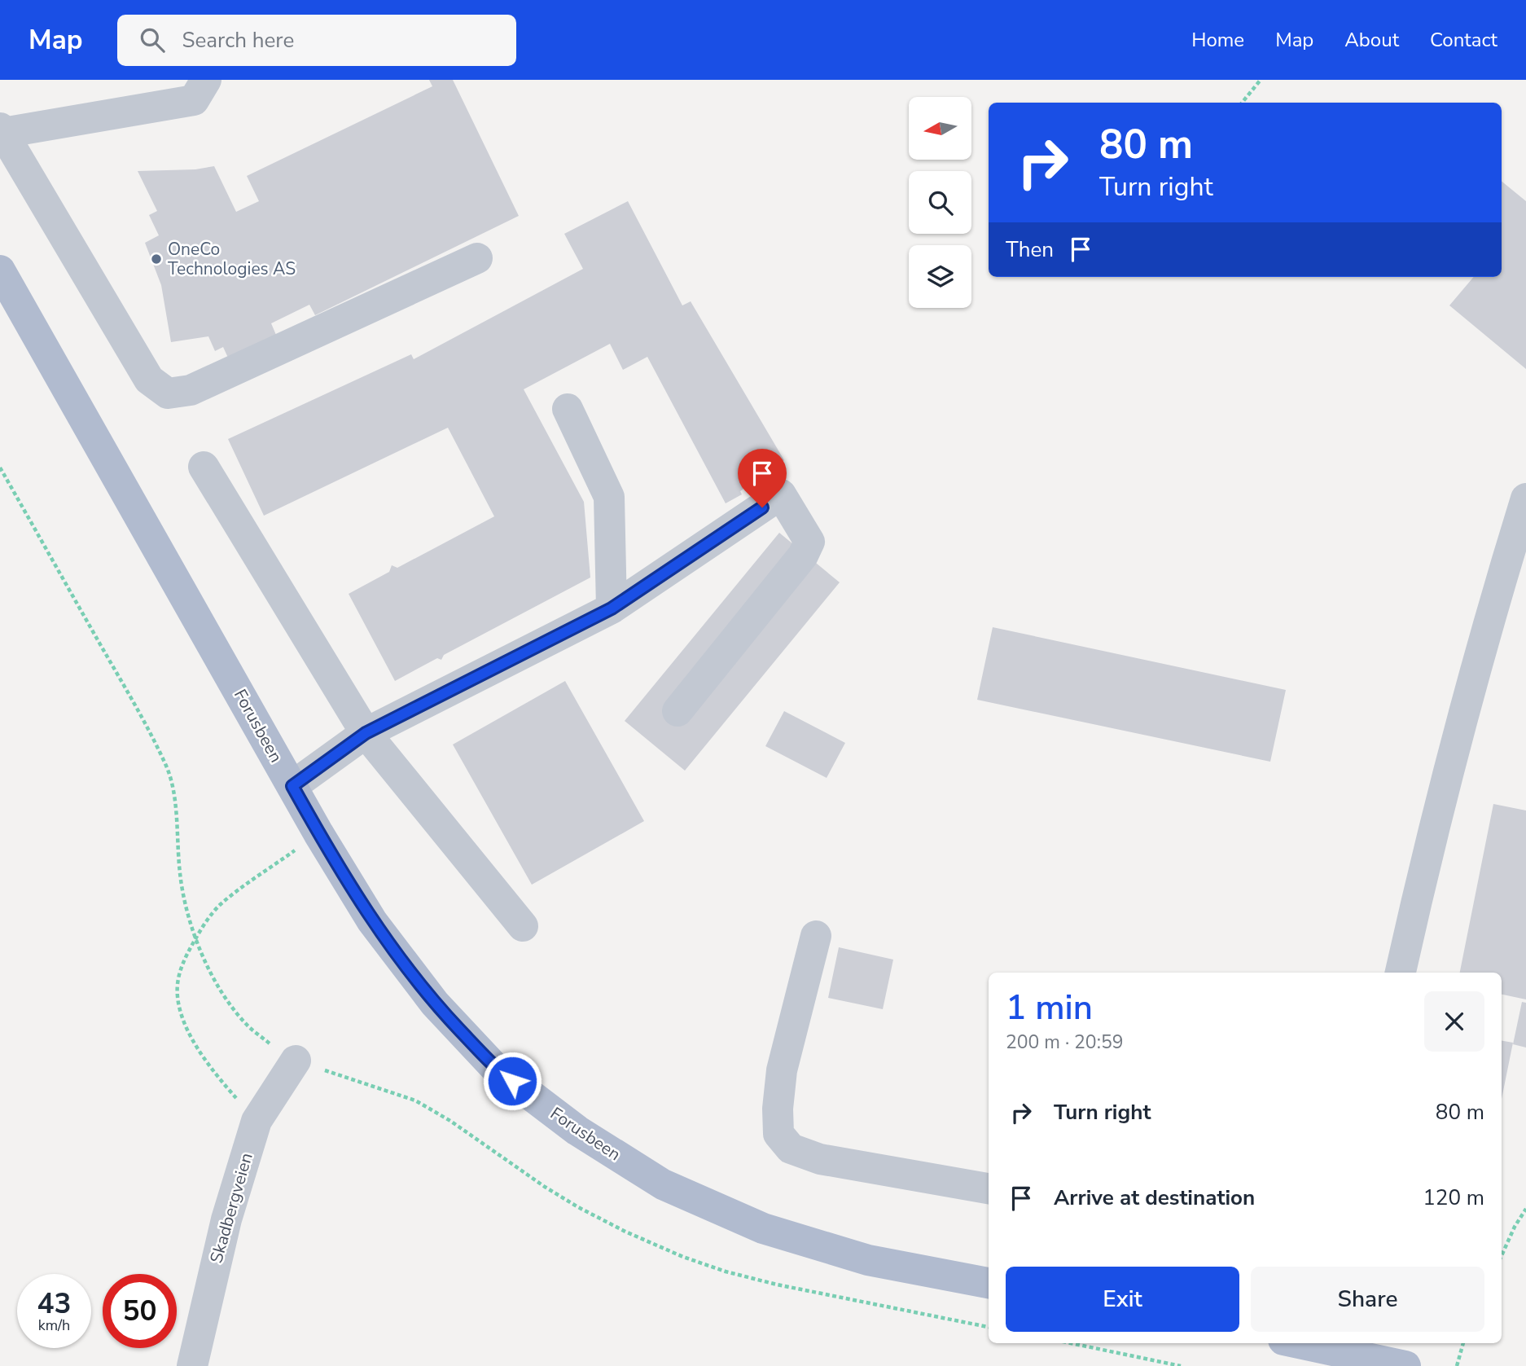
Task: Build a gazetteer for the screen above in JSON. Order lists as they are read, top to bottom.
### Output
{
  "streets": {
    "main road": ["Forusbeen"],
    "street": ["Skadbergveien"]
  },
  "places": ["OneCo Technologies AS"],
  "north": "left",
  "page": {
    "header": "Map",
    "search": "Search here",
    "nav": [
      "Home",
      "Map",
      "About",
      "Contact"
    ],
    "turn": ["80 m", "Turn right"],
    "then": "Then",
    "heading": ["1 min", "200 m · 20:59"],
    "list": [
      {
        "name": "Turn right",
        "value": "80 m"
      },
      {
        "name": "Arrive at destination",
        "value": "120 m"
      }
    ],
    "buttons": ["Exit", "Share"],
    "speed": "43 km/h",
    "limit": "50"
  }
}
